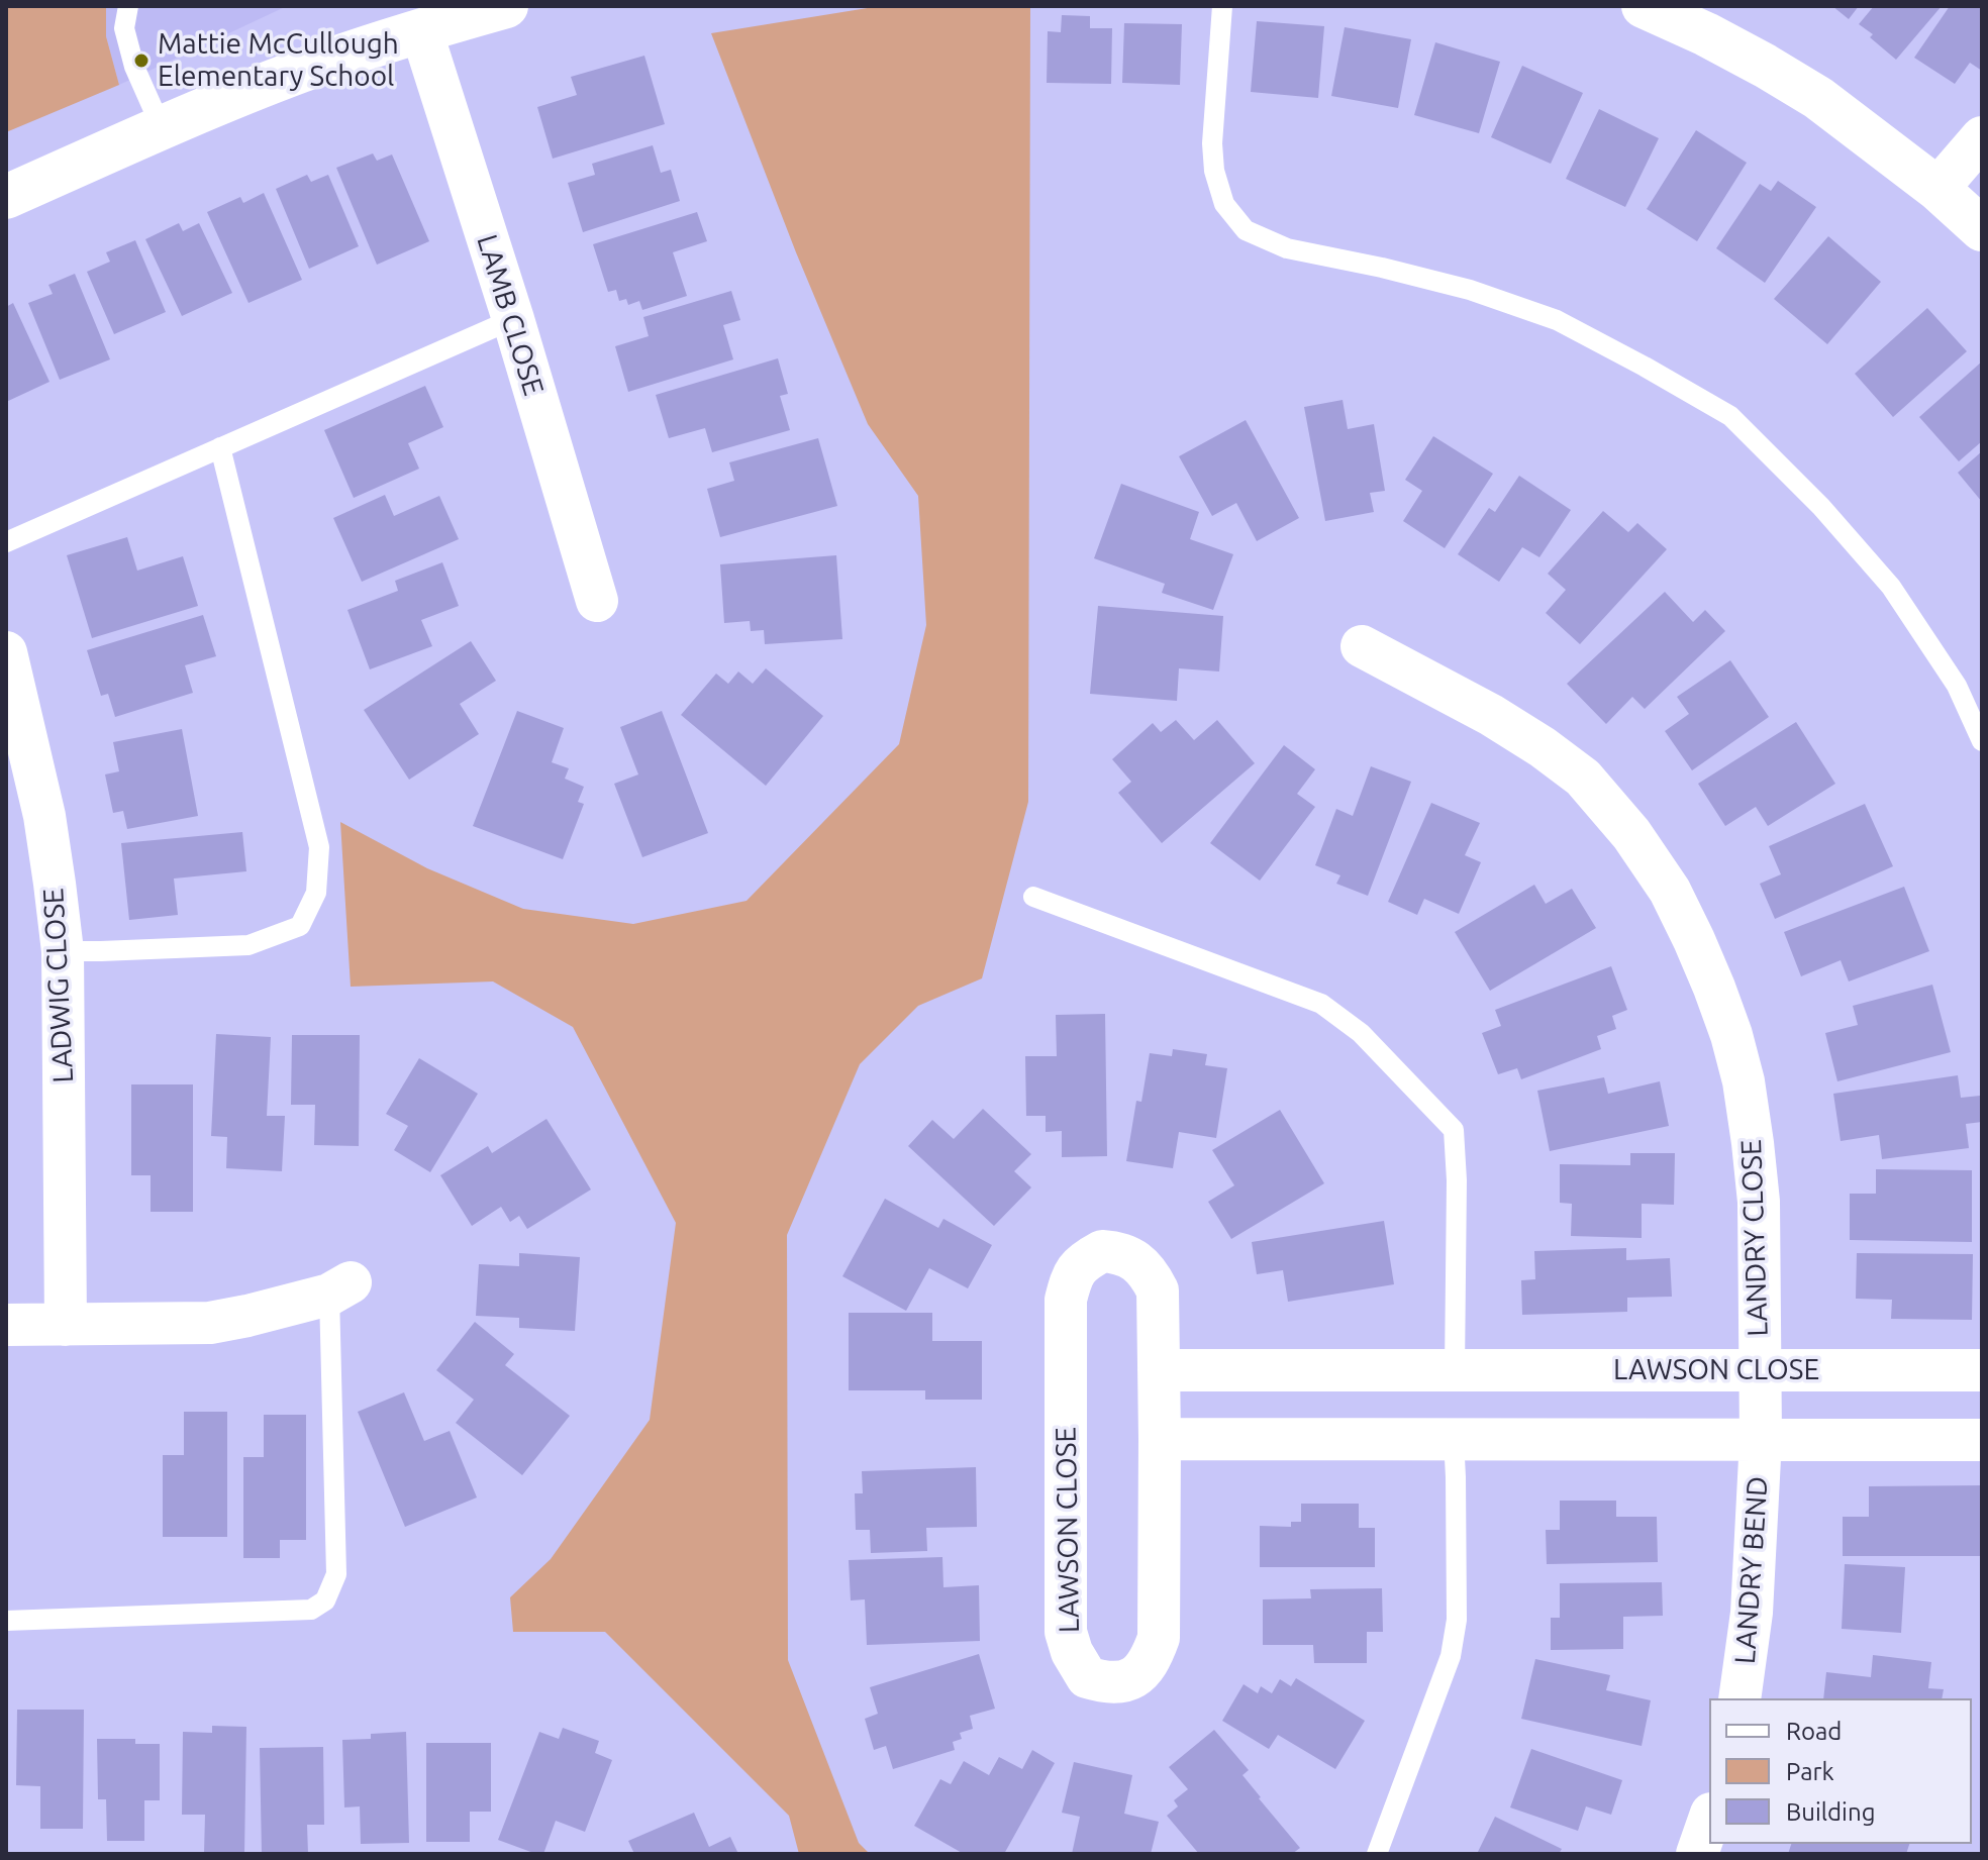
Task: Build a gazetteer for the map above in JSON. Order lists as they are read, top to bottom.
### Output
{
  "streets": {
    "street": [
      "LAMB CLOSE",
      "LADWIG CLOSE",
      "LANDRY CLOSE",
      "LAWSON CLOSE",
      "LANDRY BEND"
    ]
  },
  "crossings": [
    ["LANDRY CLOSE", "LAWSON CLOSE"],
    ["LANDRY CLOSE", "LANDRY BEND"]
  ],
  "places": ["Mattie McCullough Elementary School"],
  "legend": ["Road", "Park", "Building"]
}
